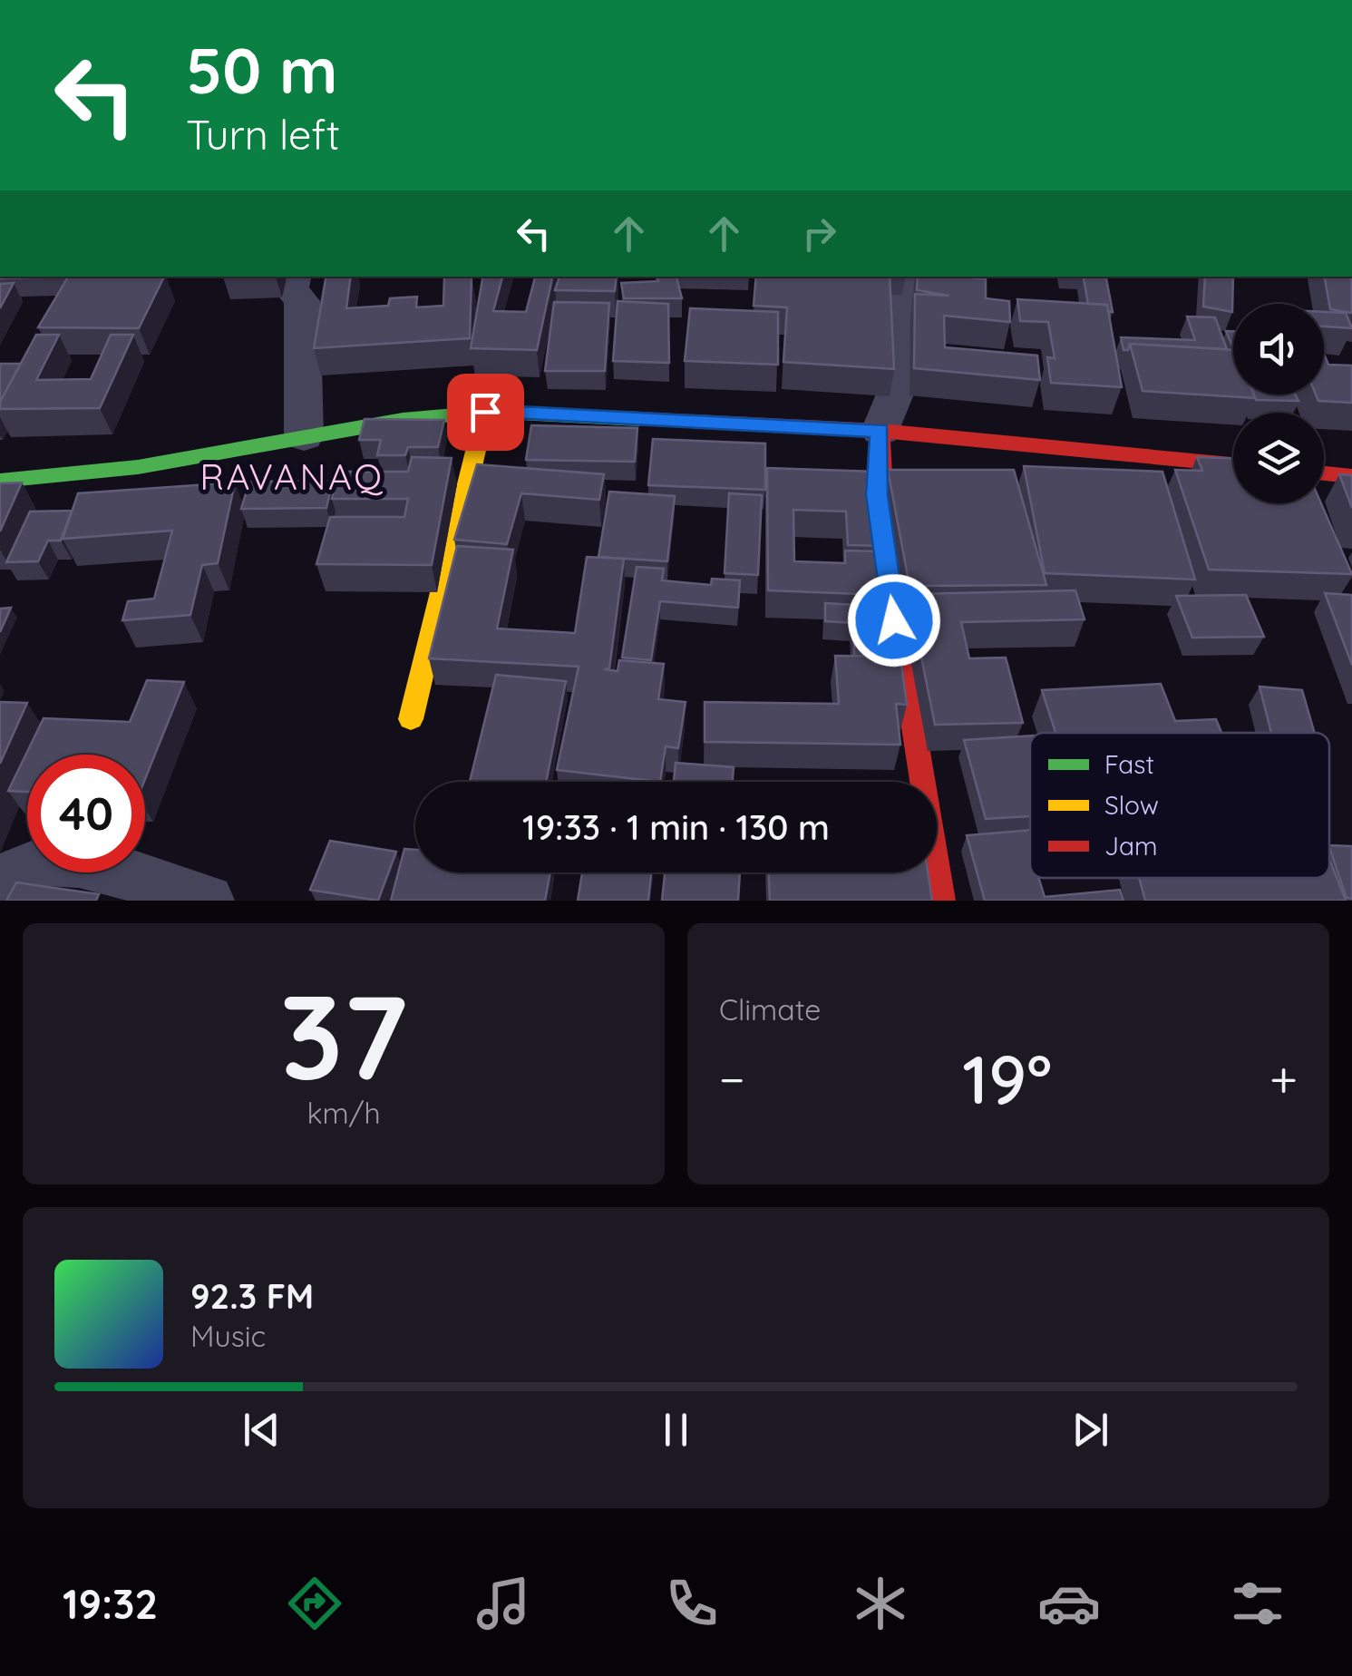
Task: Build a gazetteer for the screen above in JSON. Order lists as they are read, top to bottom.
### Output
{
  "districts": ["RAVANAQ"],
  "legend": ["Fast", "Slow", "Jam"],
  "page": {
    "turn": ["50 m", "Turn left"],
    "limit": "40",
    "trip": "19:33 · 1 min · 130 m",
    "tile": [
      ["37", "km/h"],
      "Climate"
    ],
    "heat": ["−", "19°", "+"],
    "song": ["92.3 FM", "Music"],
    "tabs": "19:32"
  }
}
